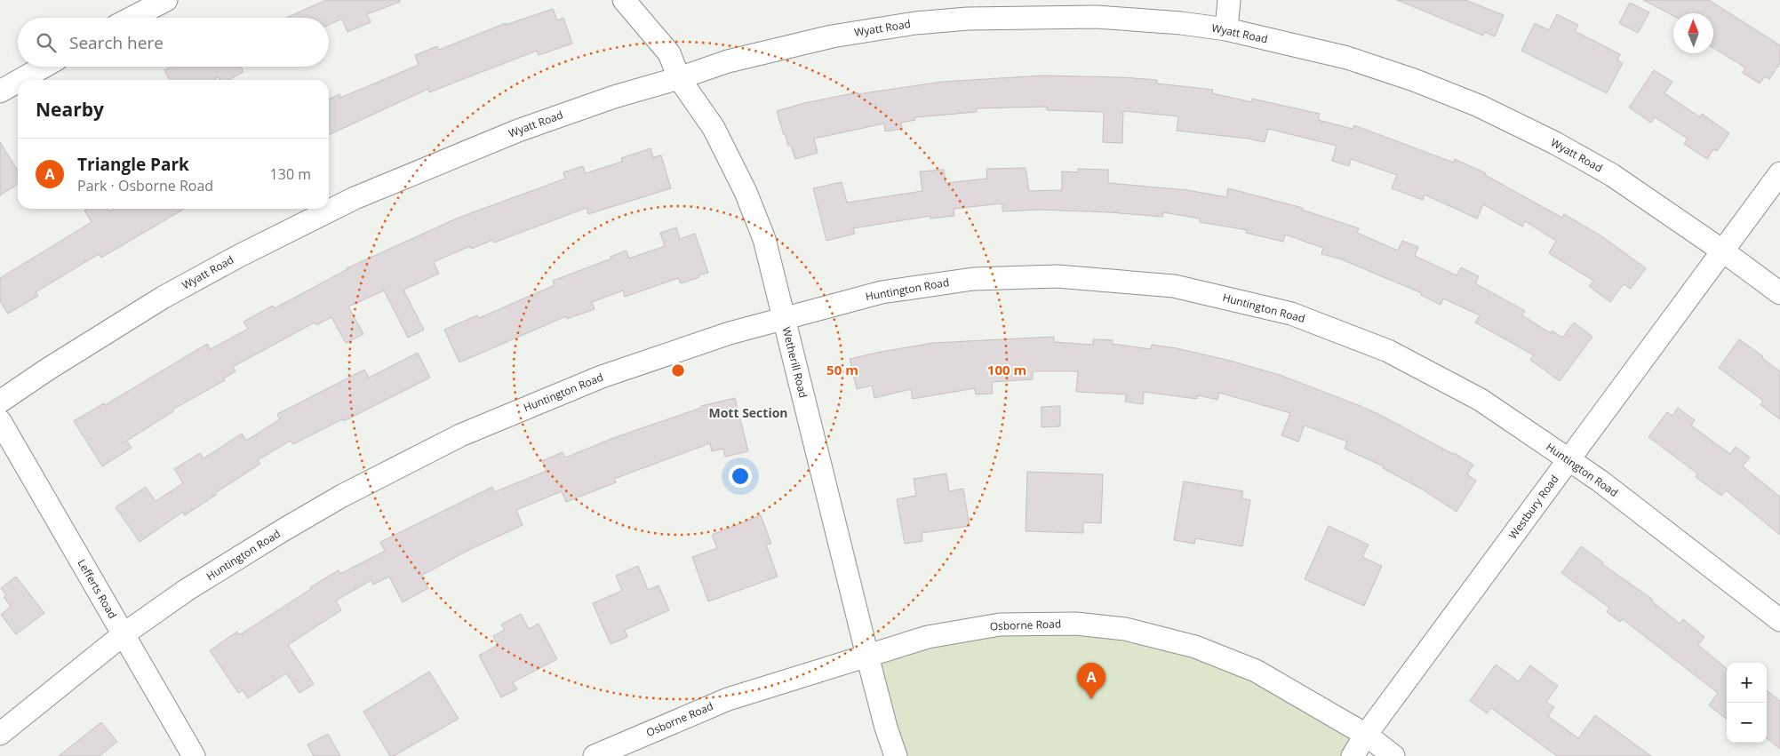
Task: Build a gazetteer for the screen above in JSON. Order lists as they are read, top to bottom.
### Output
{
  "streets": {
    "street": [
      "Wyatt Road",
      "Huntington Road",
      "Wetherill Road",
      "Westbury Road",
      "Lefferts Road",
      "Osborne Road"
    ]
  },
  "crossings": [
    ["Wyatt Road", "Wetherill Road"],
    ["Wyatt Road", "Westbury Road"],
    ["Huntington Road", "Wetherill Road"],
    ["Huntington Road", "Westbury Road"],
    ["Huntington Road", "Lefferts Road"],
    ["Wetherill Road", "Osborne Road"],
    ["Westbury Road", "Osborne Road"]
  ],
  "districts": ["Mott Section"],
  "north": "top",
  "page": {
    "search": "Search here",
    "heading": "Nearby",
    "list": [
      {
        "mark": "A",
        "name": "Triangle Park",
        "note": "Park · Osborne Road",
        "value": "130 m"
      }
    ],
    "map_buttons": ["+", "−"],
    "pins": "A"
  },
  "rings": ["50 m", "100 m"]
}
